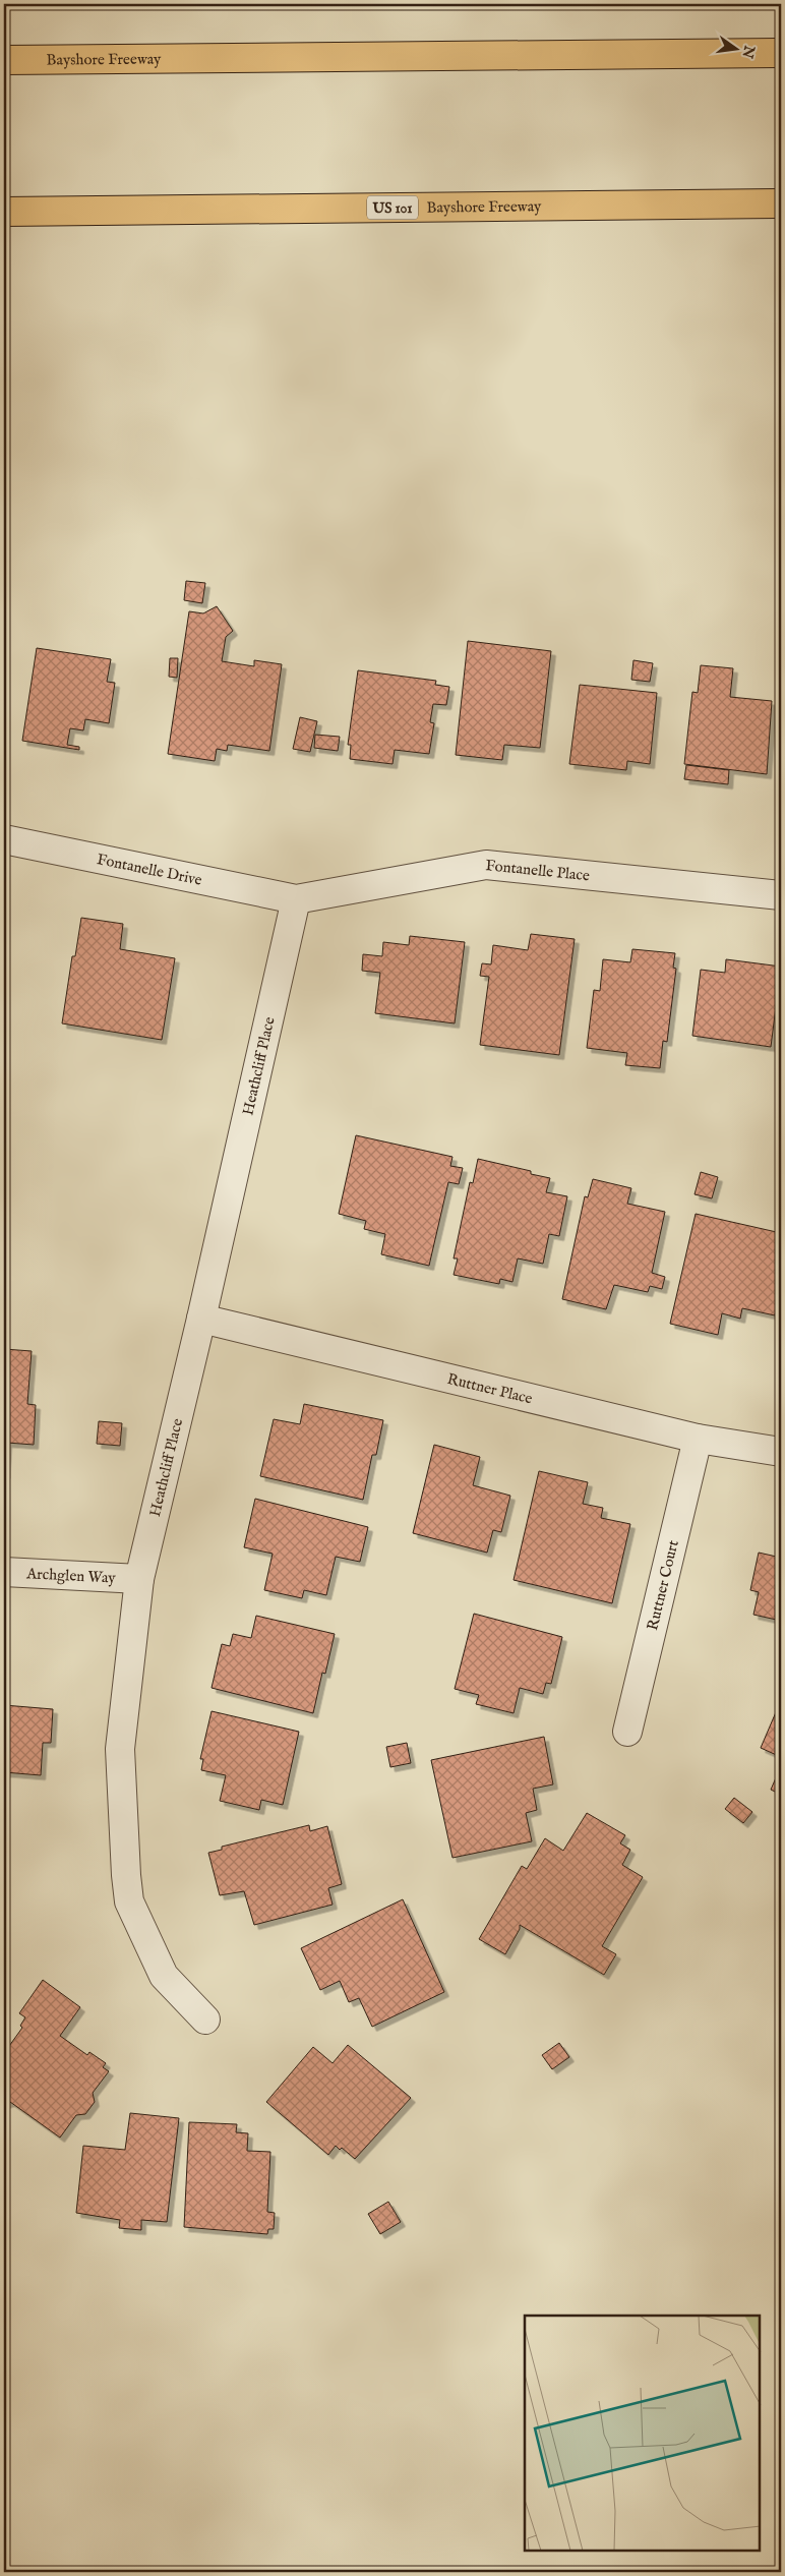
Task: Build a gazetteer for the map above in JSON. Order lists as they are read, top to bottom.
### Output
{
  "streets": {
    "highway": ["Bayshore Freeway", "US 101"],
    "street": [
      "Fontanelle Drive",
      "Fontanelle Place",
      "Heathcliff Place",
      "Ruttner Place",
      "Archglen Way",
      "Ruttner Court"
    ]
  },
  "crossings": [
    ["Fontanelle Drive", "Fontanelle Place"],
    ["Fontanelle Drive", "Heathcliff Place"],
    ["Fontanelle Place", "Heathcliff Place"],
    ["Heathcliff Place", "Ruttner Place"],
    ["Heathcliff Place", "Archglen Way"],
    ["Ruttner Place", "Ruttner Court"]
  ],
  "north": "right"
}
